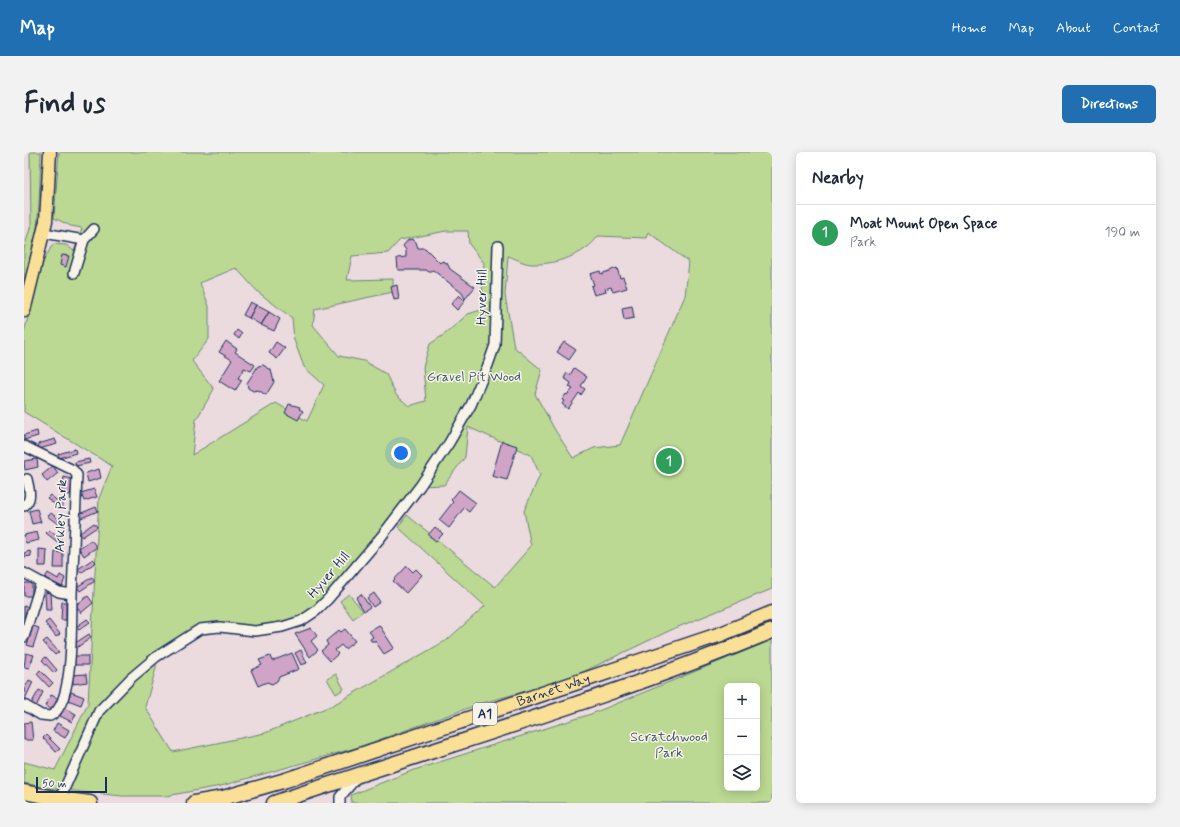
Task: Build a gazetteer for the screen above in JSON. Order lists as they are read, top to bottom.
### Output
{
  "streets": {
    "highway": ["Barnet Way", "A1"],
    "street": ["Hyver Hill", "Arkley Park"]
  },
  "parks": ["Gravel Pit Wood", "Scratchwood Park"],
  "scale_bar": "50 m",
  "page": {
    "header": "Map",
    "nav": [
      "Home",
      "Map",
      "About",
      "Contact"
    ],
    "buttons": "Directions",
    "title": "Find us",
    "heading": "Nearby",
    "list": [
      {
        "mark": "1",
        "name": "Moat Mount Open Space",
        "note": "Park",
        "value": "190 m"
      }
    ],
    "pins": "1",
    "map_buttons": ["+", "−"],
    "scale": "50 m"
  }
}
